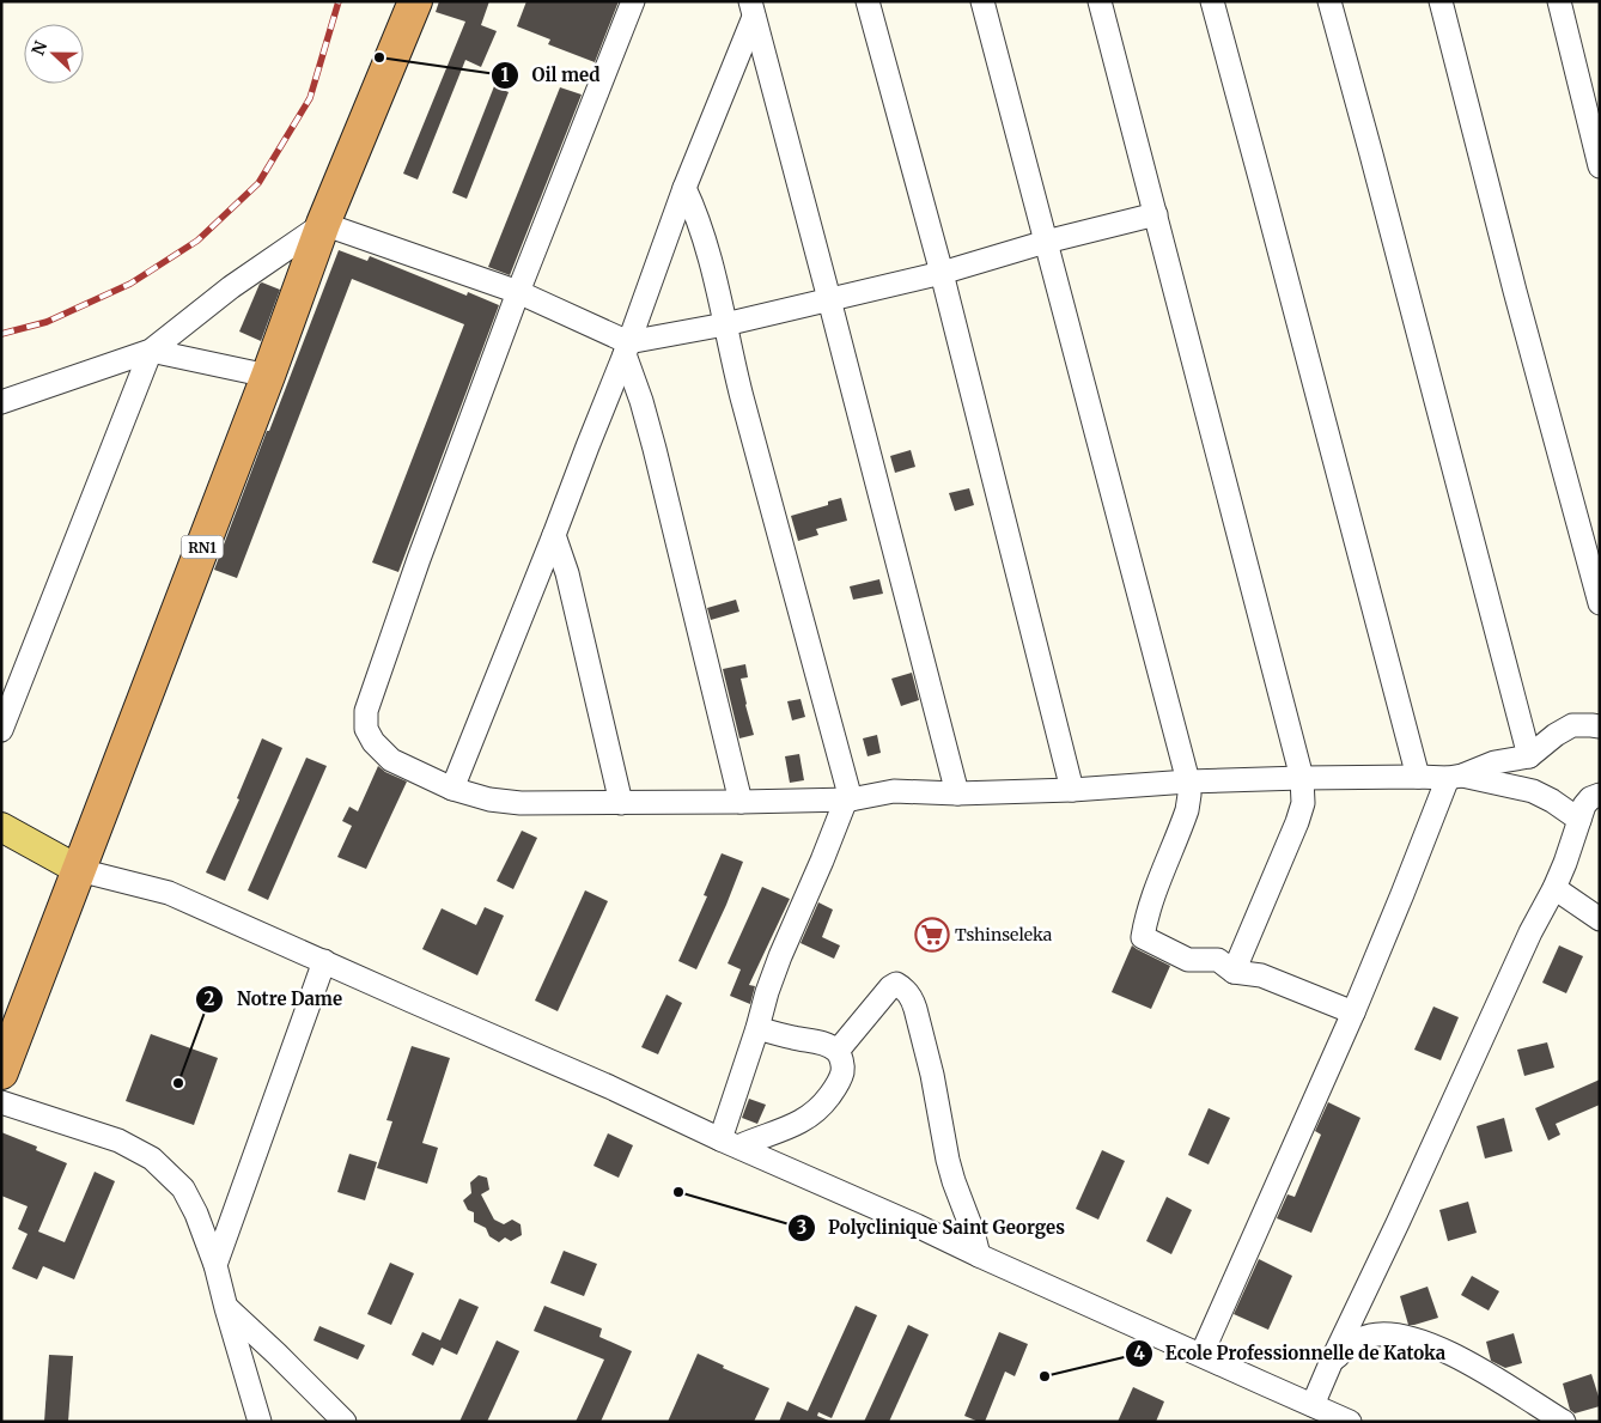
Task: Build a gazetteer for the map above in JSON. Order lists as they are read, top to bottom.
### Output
{
  "streets": {
    "highway": ["RN1"]
  },
  "places": {
    "other": [
      "Oil med",
      "Notre Dame",
      "Polyclinique Saint Georges",
      "Ecole Professionnelle de Katoka"
    ],
    "supermarket": ["Tshinseleka"]
  },
  "north": "left"
}
